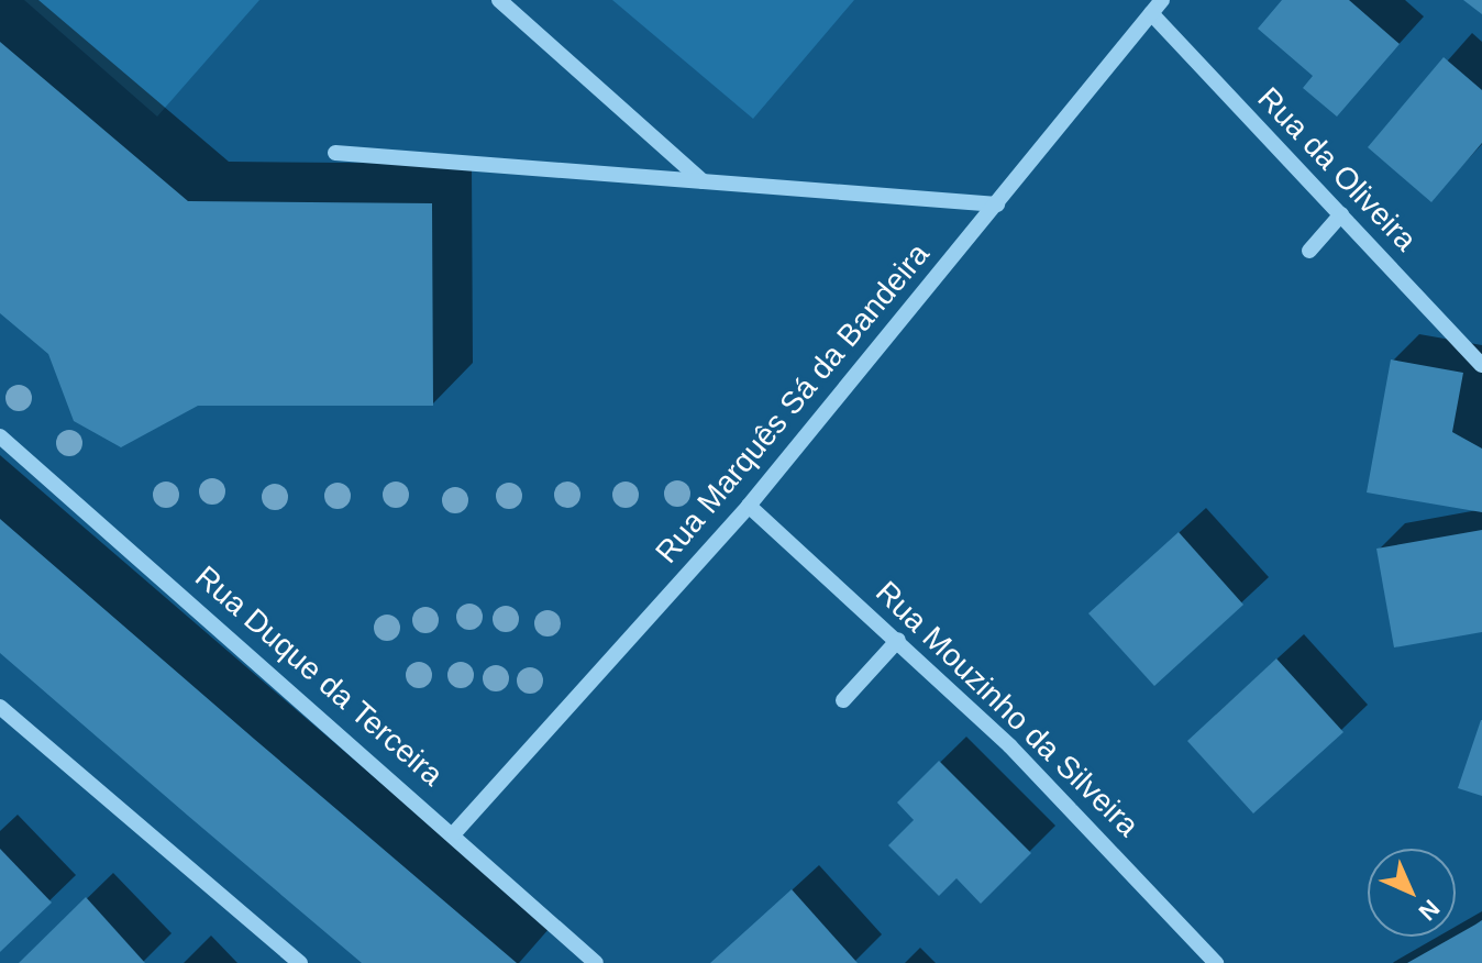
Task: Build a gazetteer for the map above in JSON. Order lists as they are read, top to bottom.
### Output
{
  "streets": {
    "street": [
      "Rua da Oliveira",
      "Rua Marquês Sá da Bandeira",
      "Rua Duque da Terceira",
      "Rua Mouzinho da Silveira"
    ]
  },
  "crossings": [
    ["Rua da Oliveira", "Rua Marquês Sá da Bandeira"],
    ["Rua Marquês Sá da Bandeira", "Rua Duque da Terceira"],
    ["Rua Marquês Sá da Bandeira", "Rua Mouzinho da Silveira"]
  ],
  "north": "bottom right"
}
